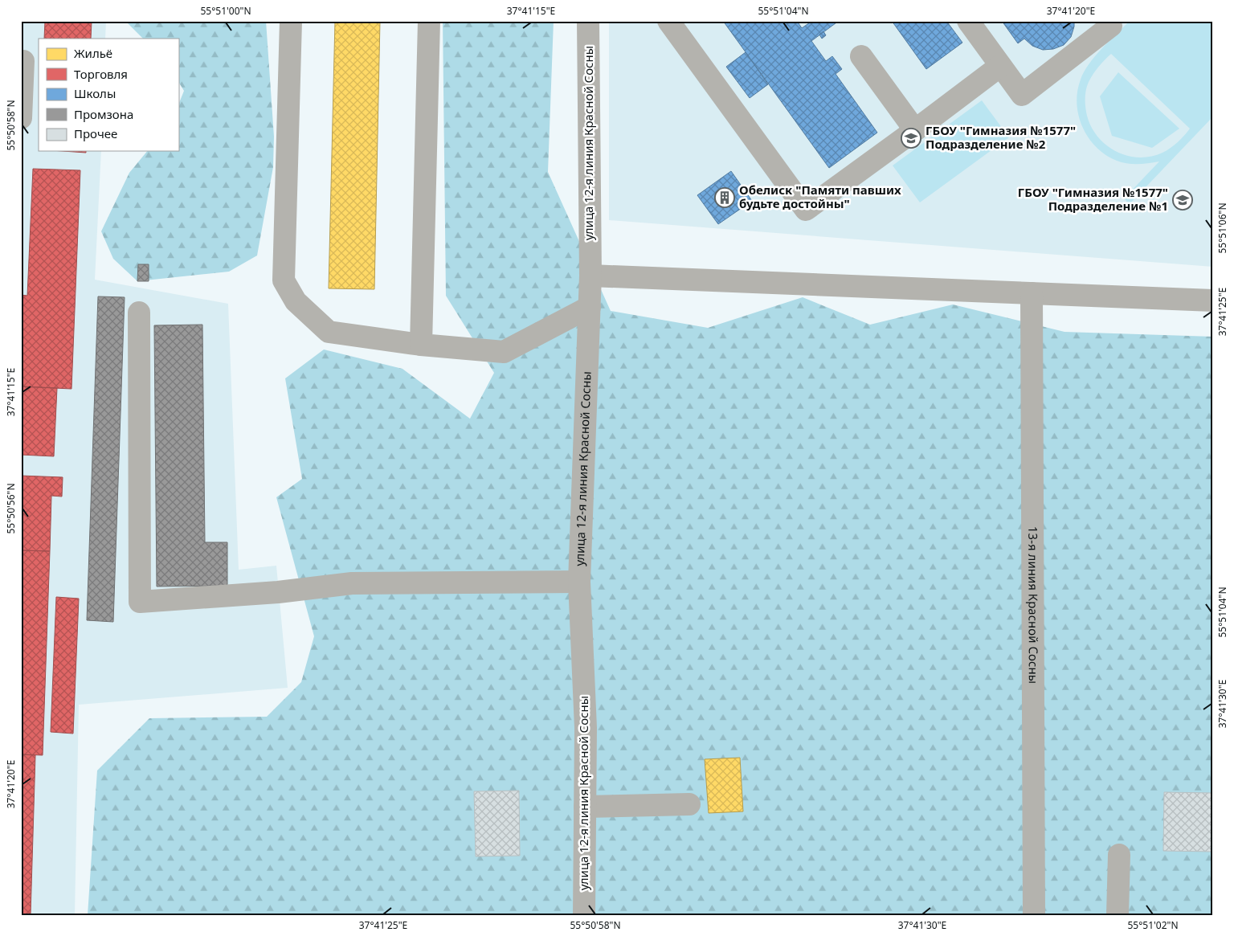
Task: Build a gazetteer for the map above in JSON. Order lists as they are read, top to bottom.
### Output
{
  "streets": {
    "lane": ["улица 12-я линия Красной Сосны", "13-я линия Красной Сосны"]
  },
  "places": {
    "school or university": ["ГБОУ \"Гимназия №1577\" Подразделение №2", "ГБОУ \"Гимназия №1577\" Подразделение №1"],
    "building": ["Обелиск \"Памяти павших будьте достойны\""]
  },
  "legend": [
    "Жильё",
    "Торговля",
    "Школы",
    "Промзона",
    "Прочее"
  ],
  "coordinates": [
    "55°51'00\"N",
    "37°41'15\"E",
    "55°51'04\"N",
    "37°41'20\"E",
    "55°50'58\"N",
    "55°51'06\"N",
    "37°41'25\"E",
    "55°50'56\"N",
    "37°41'30\"E",
    "55°51'02\"N"
  ]
}
